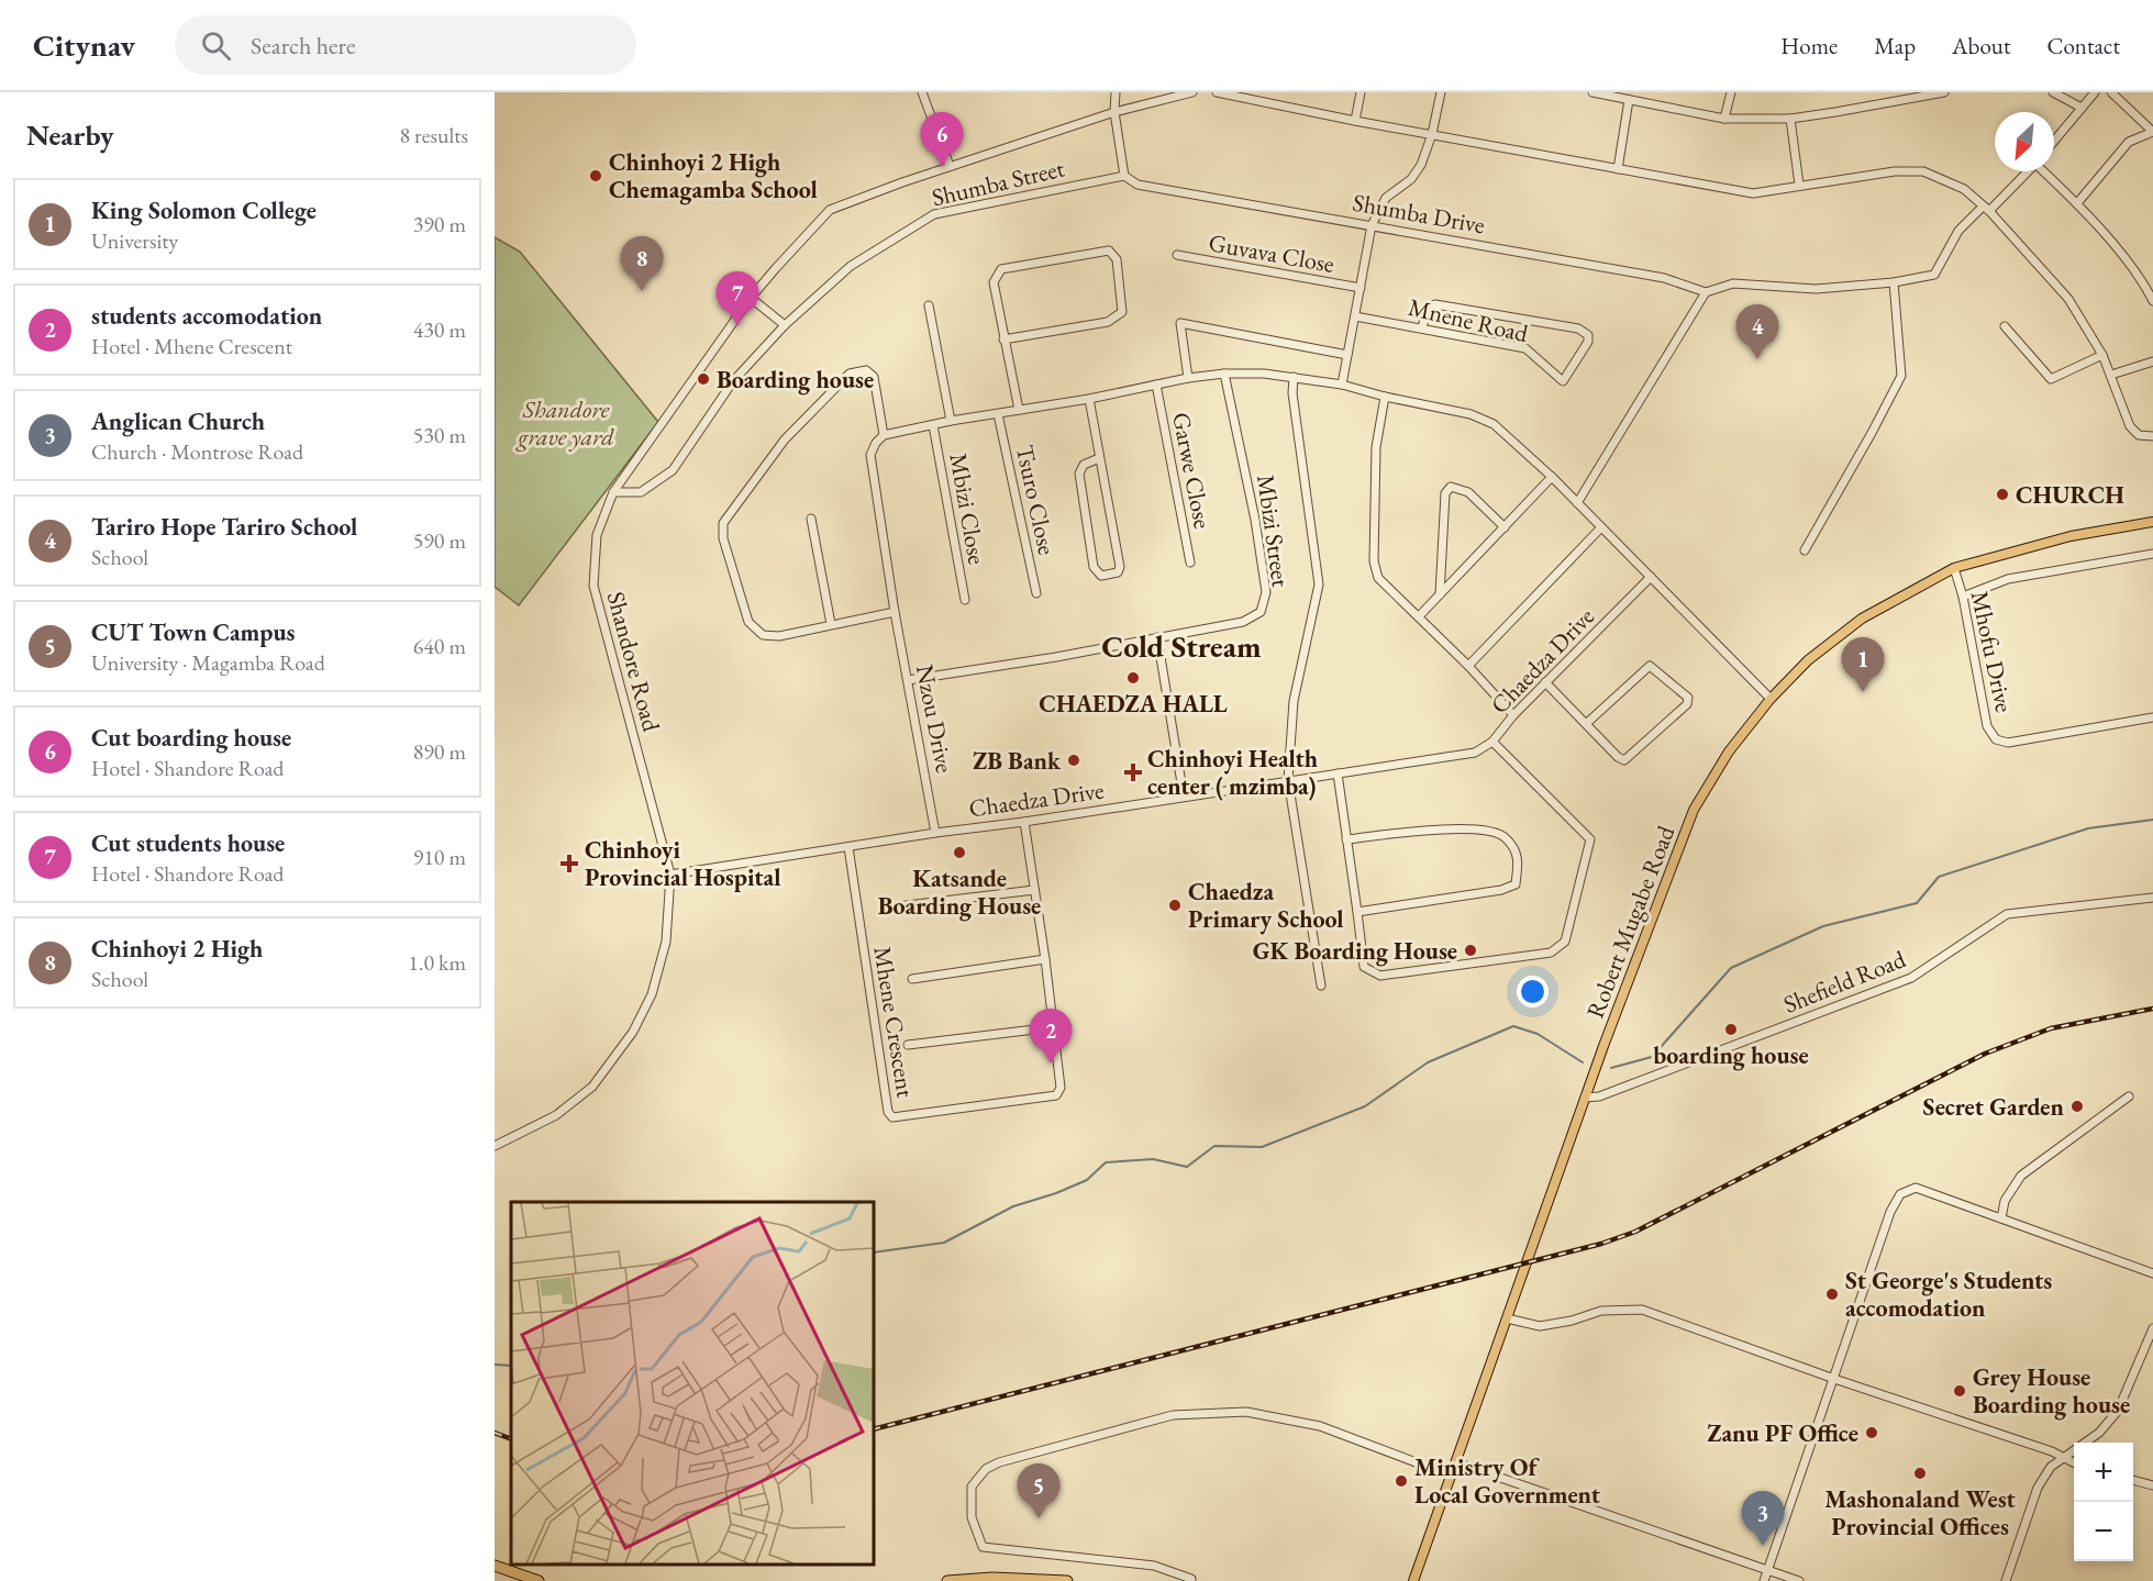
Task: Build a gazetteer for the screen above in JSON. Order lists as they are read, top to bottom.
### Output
{
  "streets": {
    "main road": ["Robert Mugabe Road"],
    "street": [
      "Shumba Street",
      "Shumba Drive",
      "Guvava Close",
      "Mnene Road",
      "Garwe Close",
      "Tsuro Close",
      "Mbizi Close",
      "Mbizi Street",
      "Mhofu Drive",
      "Chaedza Drive",
      "Shandore Road",
      "Nzou Drive",
      "Shefield Road",
      "Mhene Crescent"
    ]
  },
  "crossings": [
    ["Shumba Street", "Shumba Drive"],
    ["Shumba Street", "Shandore Road"],
    ["Mbizi Street", "Nzou Drive"],
    ["Mhofu Drive", "Robert Mugabe Road"],
    ["Chaedza Drive", "Shandore Road"],
    ["Chaedza Drive", "Nzou Drive"],
    ["Chaedza Drive", "Mhene Crescent"],
    ["Robert Mugabe Road", "Shefield Road"]
  ],
  "districts": ["Cold Stream"],
  "parks": ["Shandore grave yard"],
  "places": {
    "other": [
      "Chinhoyi 2 High Chemagamba School",
      "Boarding house",
      "CHURCH",
      "CHAEDZA HALL",
      "ZB Bank",
      "Katsande Boarding House",
      "Chaedza Primary School",
      "GK Boarding House",
      "boarding house",
      "Secret Garden",
      "St George's Students accomodation",
      "Grey House Boarding house",
      "Zanu PF Office",
      "Mashonaland West Provincial Offices",
      "Ministry Of Local Government"
    ],
    "health": ["Chinhoyi Health center ( mzimba)", "Chinhoyi Provincial Hospital"]
  },
  "north": "bottom left",
  "page": {
    "header": "Citynav",
    "search": "Search here",
    "nav": [
      "Home",
      "Map",
      "About",
      "Contact"
    ],
    "heading": ["Nearby", "8 results"],
    "pins": [
      "6",
      "8",
      "7",
      "4",
      "1",
      "2",
      "5",
      "3"
    ],
    "list": [
      {
        "mark": "1",
        "name": "King Solomon College",
        "note": "University",
        "value": "390 m"
      },
      {
        "mark": "2",
        "name": "students accomodation",
        "note": "Hotel · Mhene Crescent",
        "value": "430 m"
      },
      {
        "mark": "3",
        "name": "Anglican Church",
        "note": "Church · Montrose Road",
        "value": "530 m"
      },
      {
        "mark": "4",
        "name": "Tariro Hope Tariro School",
        "note": "School",
        "value": "590 m"
      },
      {
        "mark": "5",
        "name": "CUT Town Campus",
        "note": "University · Magamba Road",
        "value": "640 m"
      },
      {
        "mark": "6",
        "name": "Cut boarding house",
        "note": "Hotel · Shandore Road",
        "value": "890 m"
      },
      {
        "mark": "7",
        "name": "Cut students house",
        "note": "Hotel · Shandore Road",
        "value": "910 m"
      },
      {
        "mark": "8",
        "name": "Chinhoyi 2 High",
        "note": "School",
        "value": "1.0 km"
      }
    ],
    "map_buttons": ["+", "−"]
  }
}
